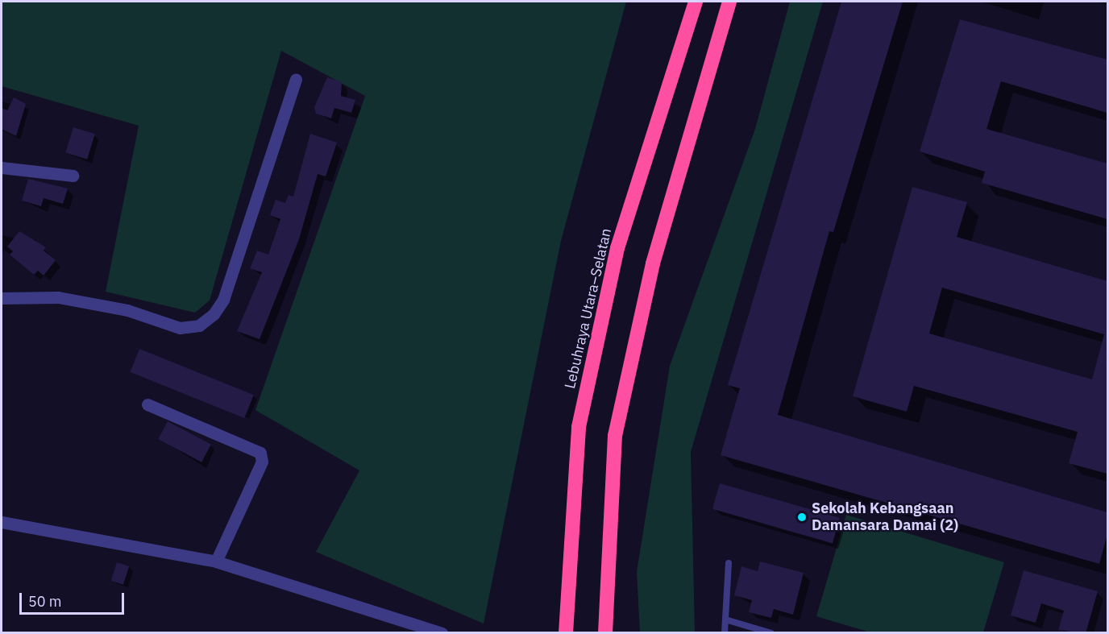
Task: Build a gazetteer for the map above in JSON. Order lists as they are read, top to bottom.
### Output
{
  "streets": {
    "highway": ["Lebuhraya Utara–Selatan"]
  },
  "places": ["Sekolah Kebangsaan Damansara Damai (2)"],
  "scale_bar": "50 m"
}
